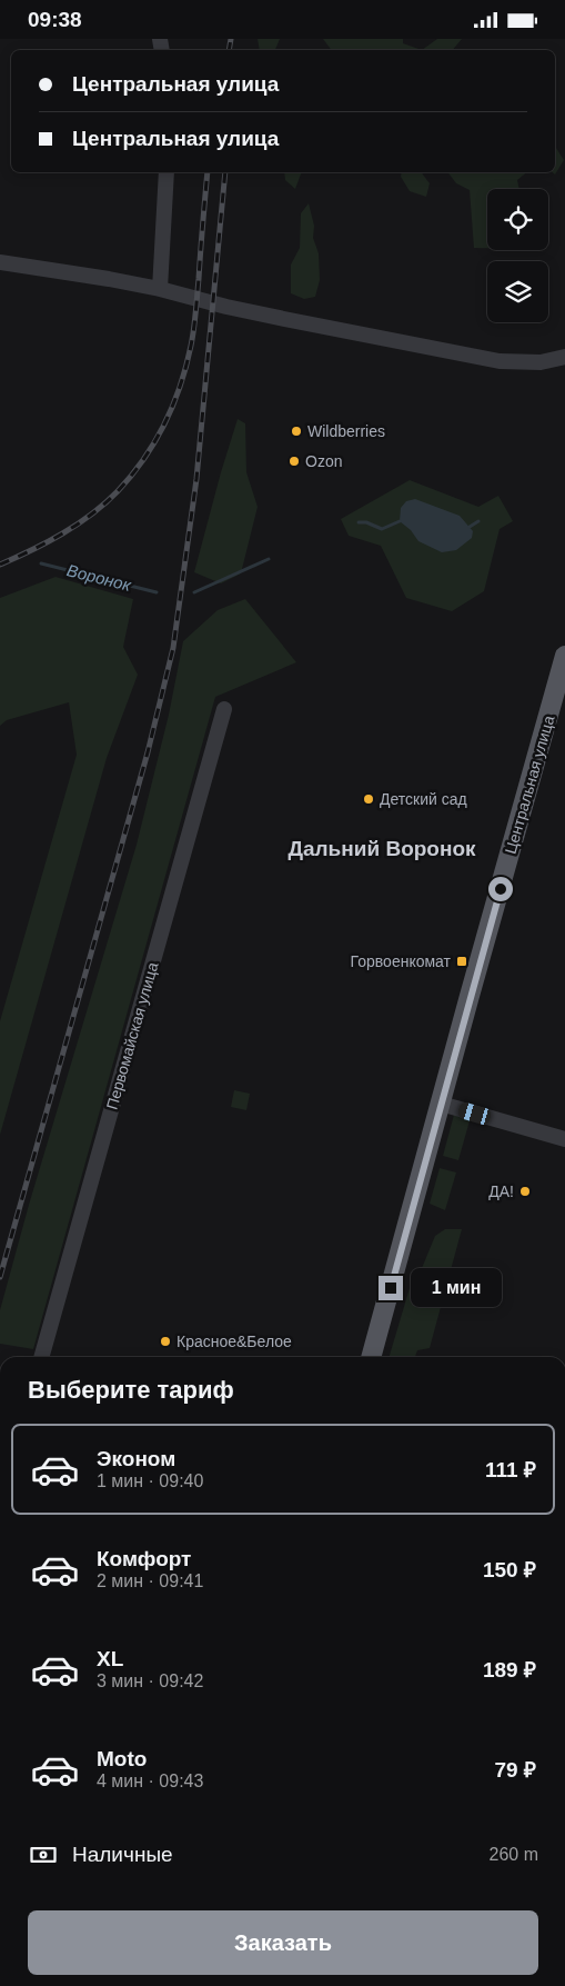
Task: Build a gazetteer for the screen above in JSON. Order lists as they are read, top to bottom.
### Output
{
  "streets": {
    "main road": ["Центральная улица"],
    "street": ["Первомайская улица"]
  },
  "districts": ["Дальний Воронок"],
  "water": ["Воронок"],
  "places": {
    "other": [
      "Wildberries",
      "Ozon",
      "Детский сад",
      "ДА!",
      "Красное&Белое"
    ],
    "transit": ["Горвоенкомат"]
  },
  "page": {
    "status": "09:38",
    "banner": ["Центральная улица", "Центральная улица"],
    "bubble": "1 мин",
    "heading": "Выберите тариф",
    "list": [
      {
        "name": "Эконом",
        "note": "1 мин · 09:40",
        "value": "111 ₽"
      },
      {
        "name": "Комфорт",
        "note": "2 мин · 09:41",
        "value": "150 ₽"
      },
      {
        "name": "XL",
        "note": "3 мин · 09:42",
        "value": "189 ₽"
      },
      {
        "name": "Moto",
        "note": "4 мин · 09:43",
        "value": "79 ₽"
      }
    ],
    "pay": ["Наличные", "260 m"],
    "buttons": "Заказать"
  }
}
